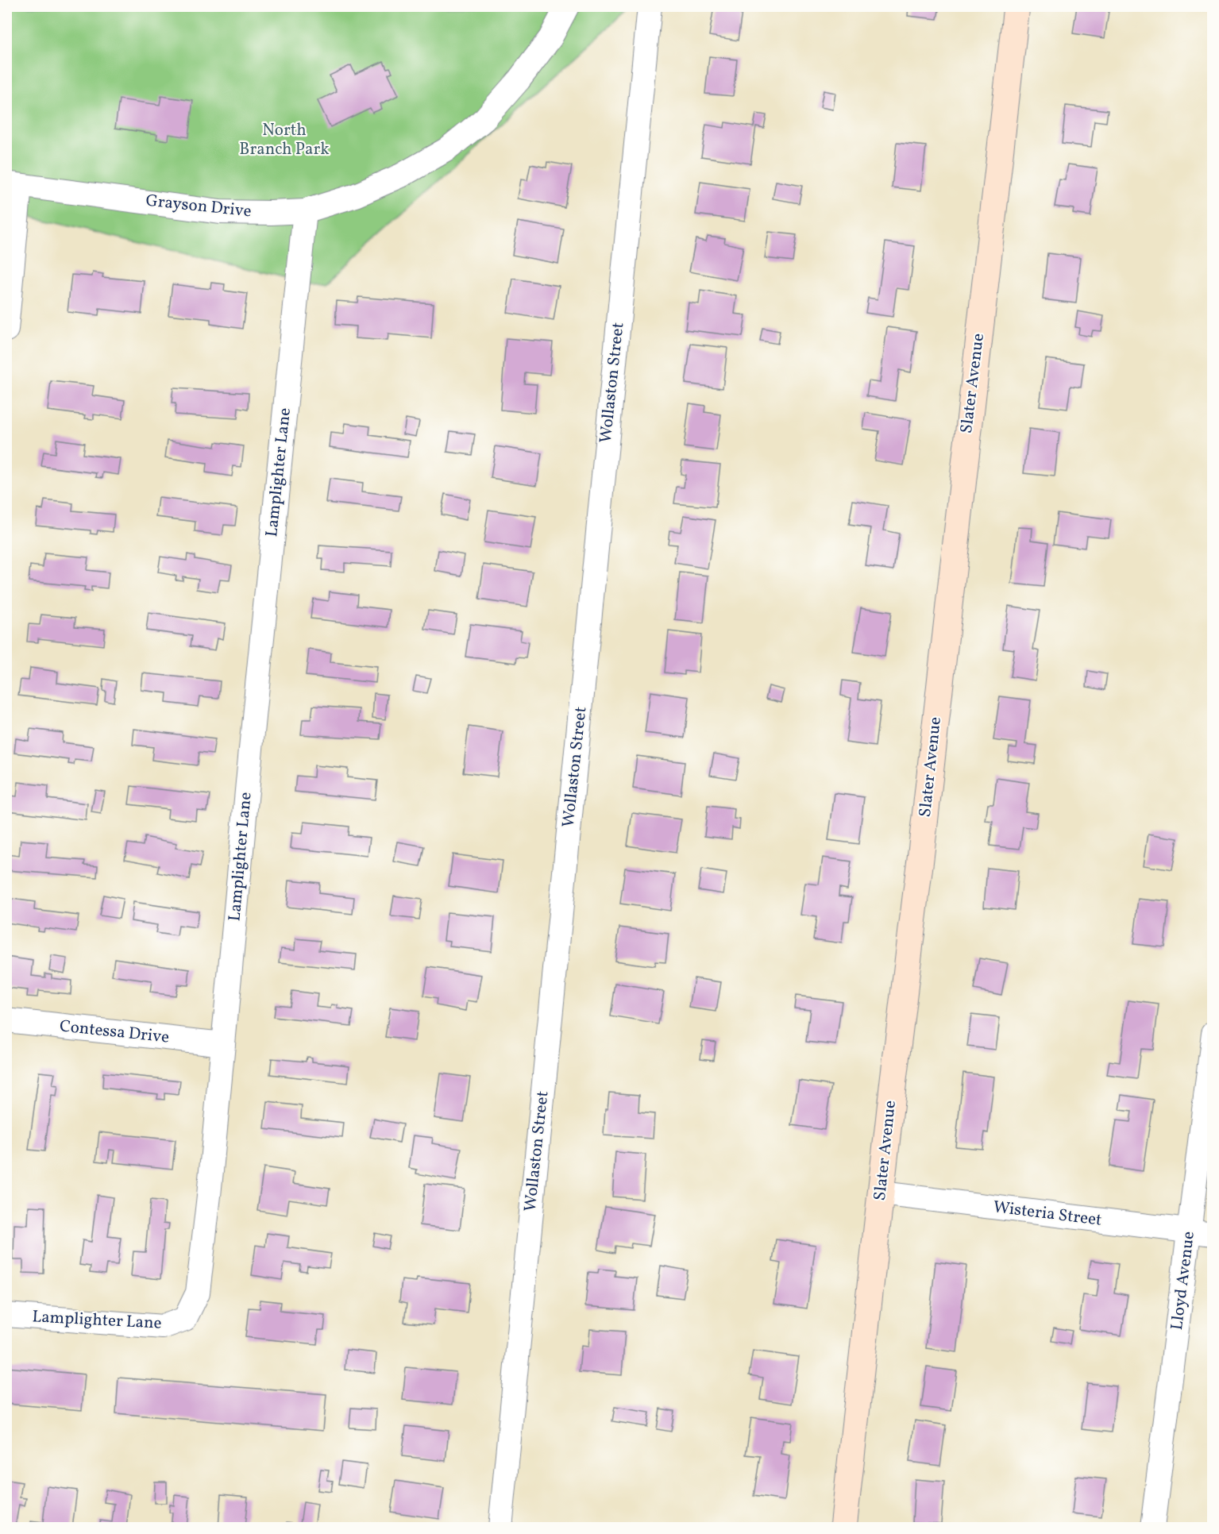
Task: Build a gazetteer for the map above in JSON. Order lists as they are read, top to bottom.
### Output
{
  "streets": {
    "street": [
      "Grayson Drive",
      "Wollaston Street",
      "Slater Avenue",
      "Lamplighter Lane",
      "Contessa Drive",
      "Wisteria Street",
      "Lloyd Avenue"
    ]
  },
  "crossings": [
    ["Grayson Drive", "Lamplighter Lane"],
    ["Slater Avenue", "Wisteria Street"],
    ["Lamplighter Lane", "Contessa Drive"],
    ["Wisteria Street", "Lloyd Avenue"]
  ],
  "parks": ["North Branch Park"]
}
